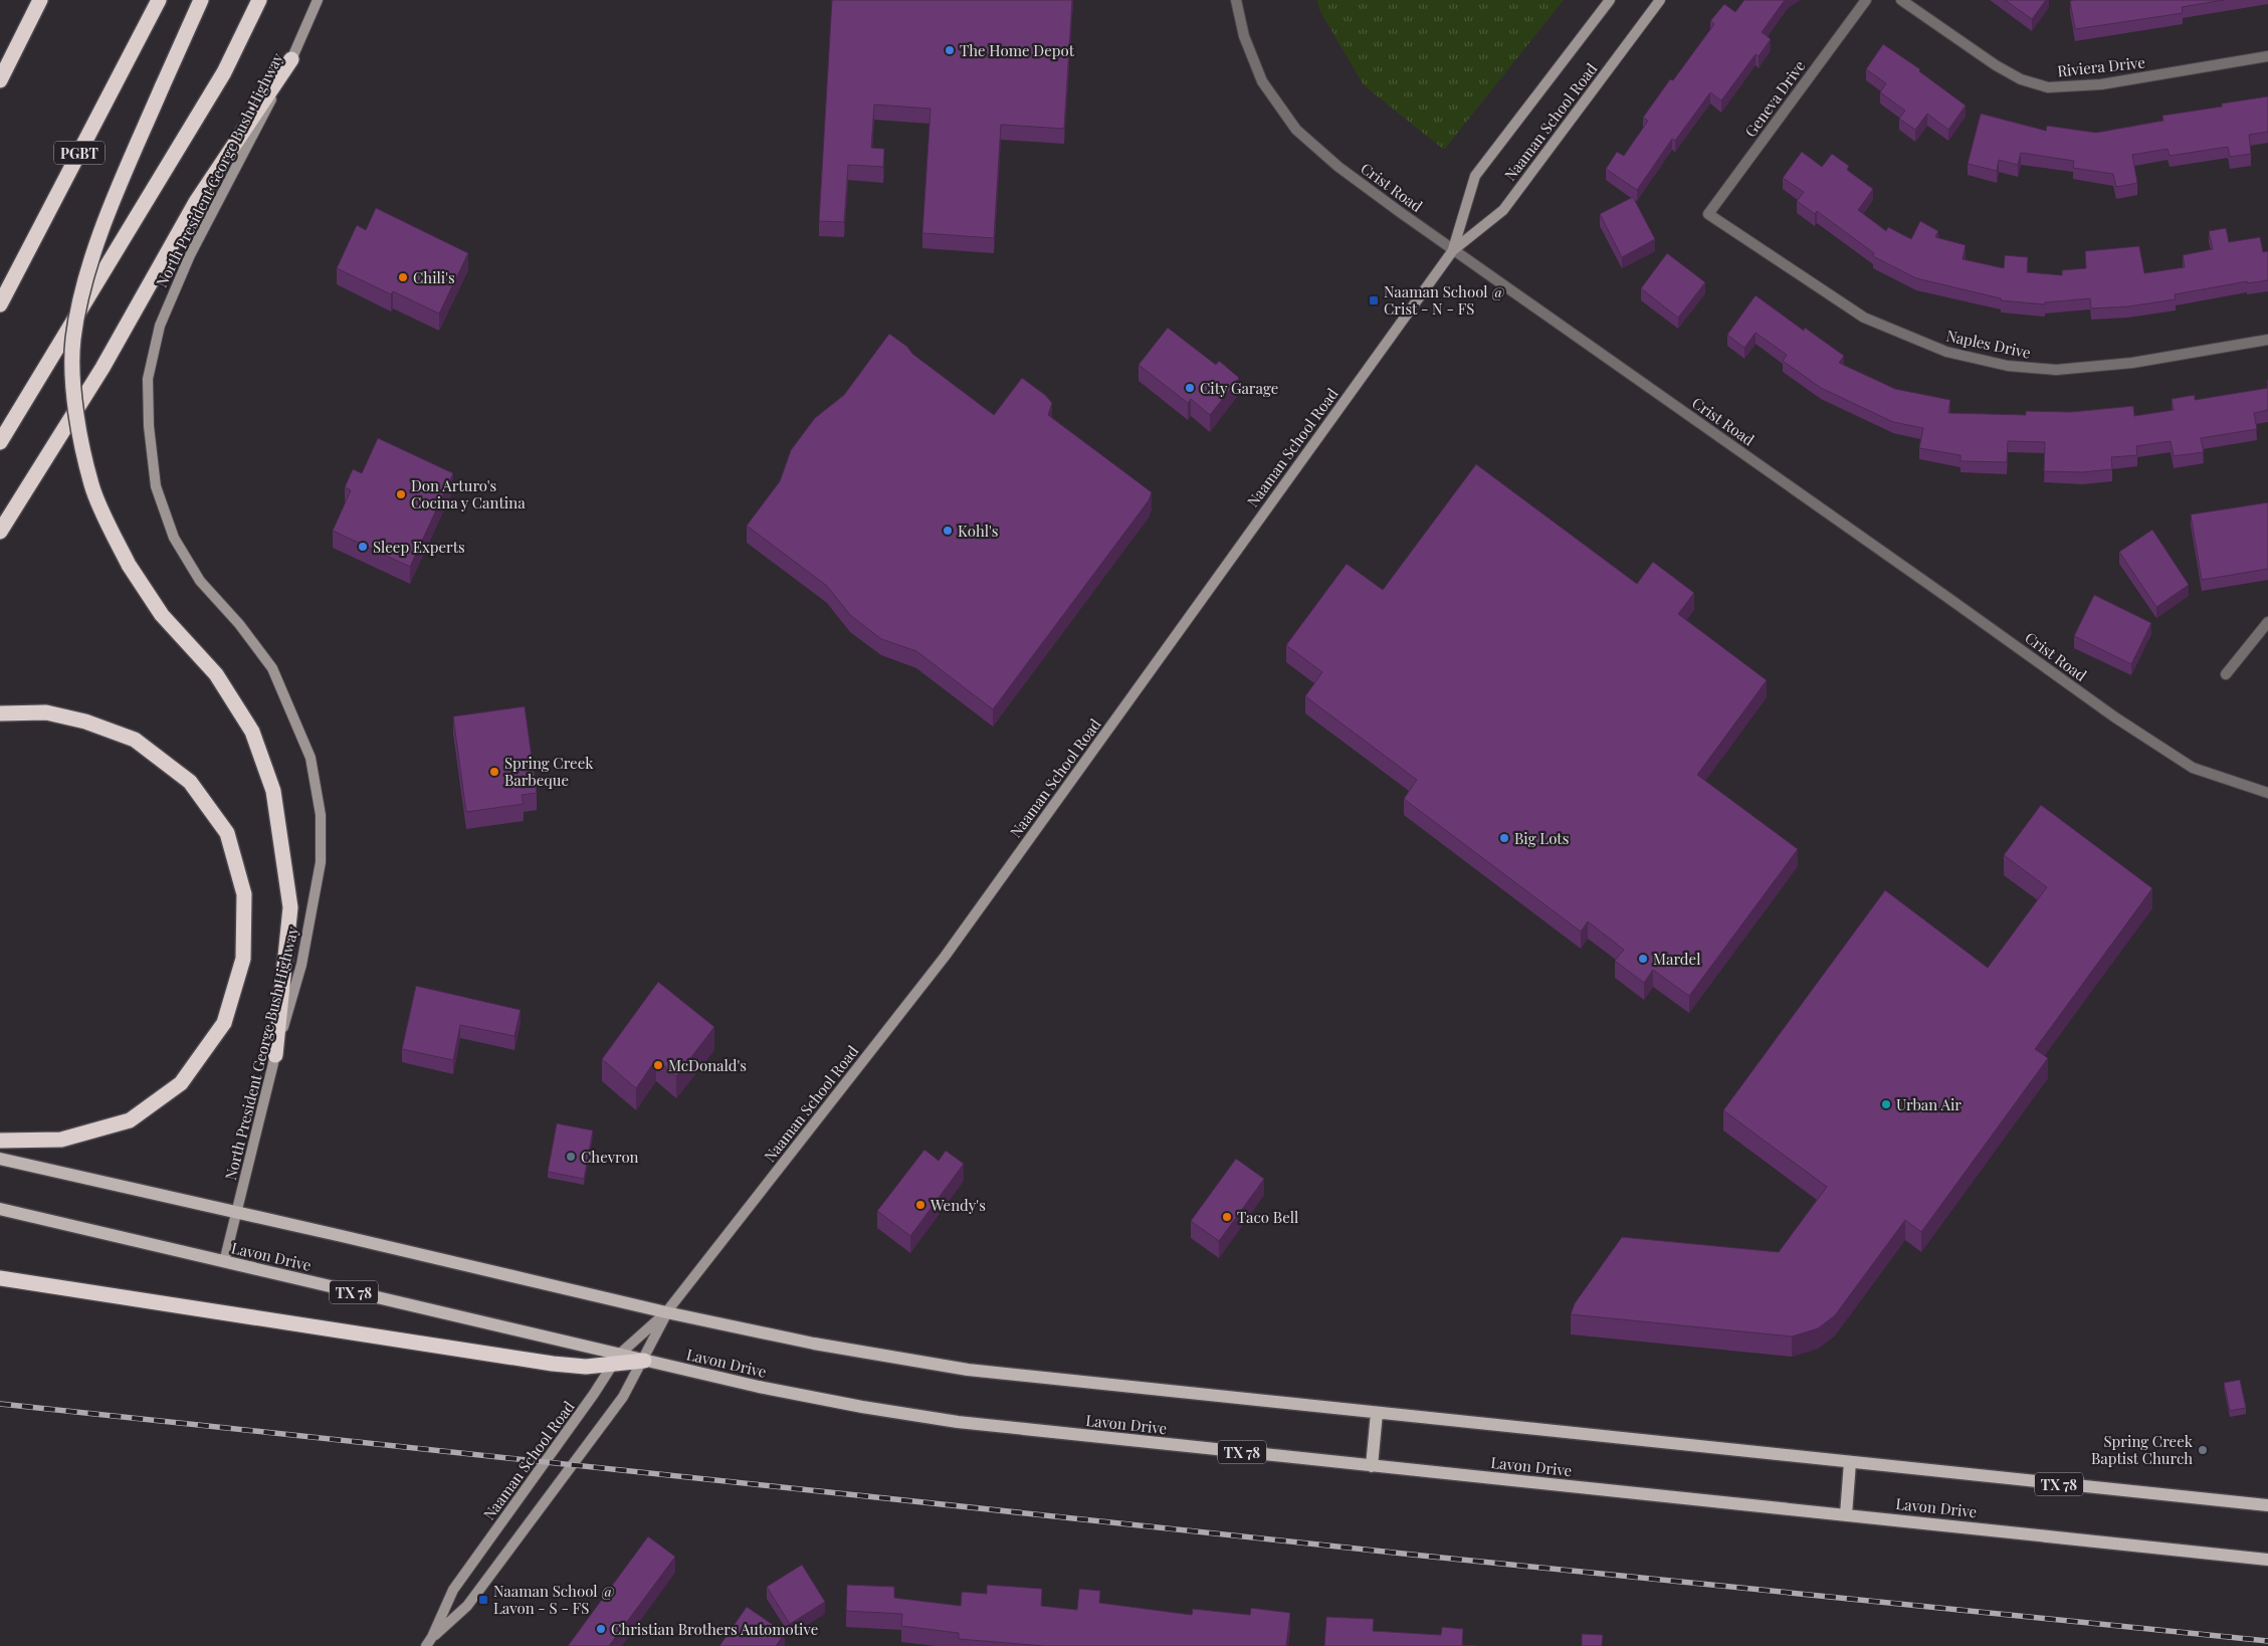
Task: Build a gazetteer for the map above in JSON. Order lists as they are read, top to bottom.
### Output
{
  "streets": {
    "highway": ["PGBT"],
    "main road": [
      "Naaman School Road",
      "North President George Bush Highway",
      "Lavon Drive",
      "TX 78"
    ],
    "street": [
      "Riviera Drive",
      "Geneva Drive",
      "Crist Road",
      "Naples Drive"
    ]
  },
  "crossings": [
    ["Geneva Drive", "Naples Drive"],
    ["Naaman School Road", "Crist Road"],
    ["Naaman School Road", "Lavon Drive"],
    ["Naaman School Road", "TX 78"],
    ["North President George Bush Highway", "Lavon Drive"],
    ["North President George Bush Highway", "TX 78"]
  ],
  "places": {
    "other": [
      "The Home Depot",
      "Chili's",
      "City Garage",
      "Don Arturo's Cocina y Cantina",
      "Kohl's",
      "Sleep Experts",
      "Spring Creek Barbeque",
      "Big Lots",
      "Mardel",
      "McDonald's",
      "Urban Air",
      "Chevron",
      "Wendy's",
      "Taco Bell",
      "Spring Creek Baptist Church",
      "Christian Brothers Automotive"
    ],
    "transit": ["Naaman School @ Crist - N - FS", "Naaman School @ Lavon - S - FS"]
  }
}
